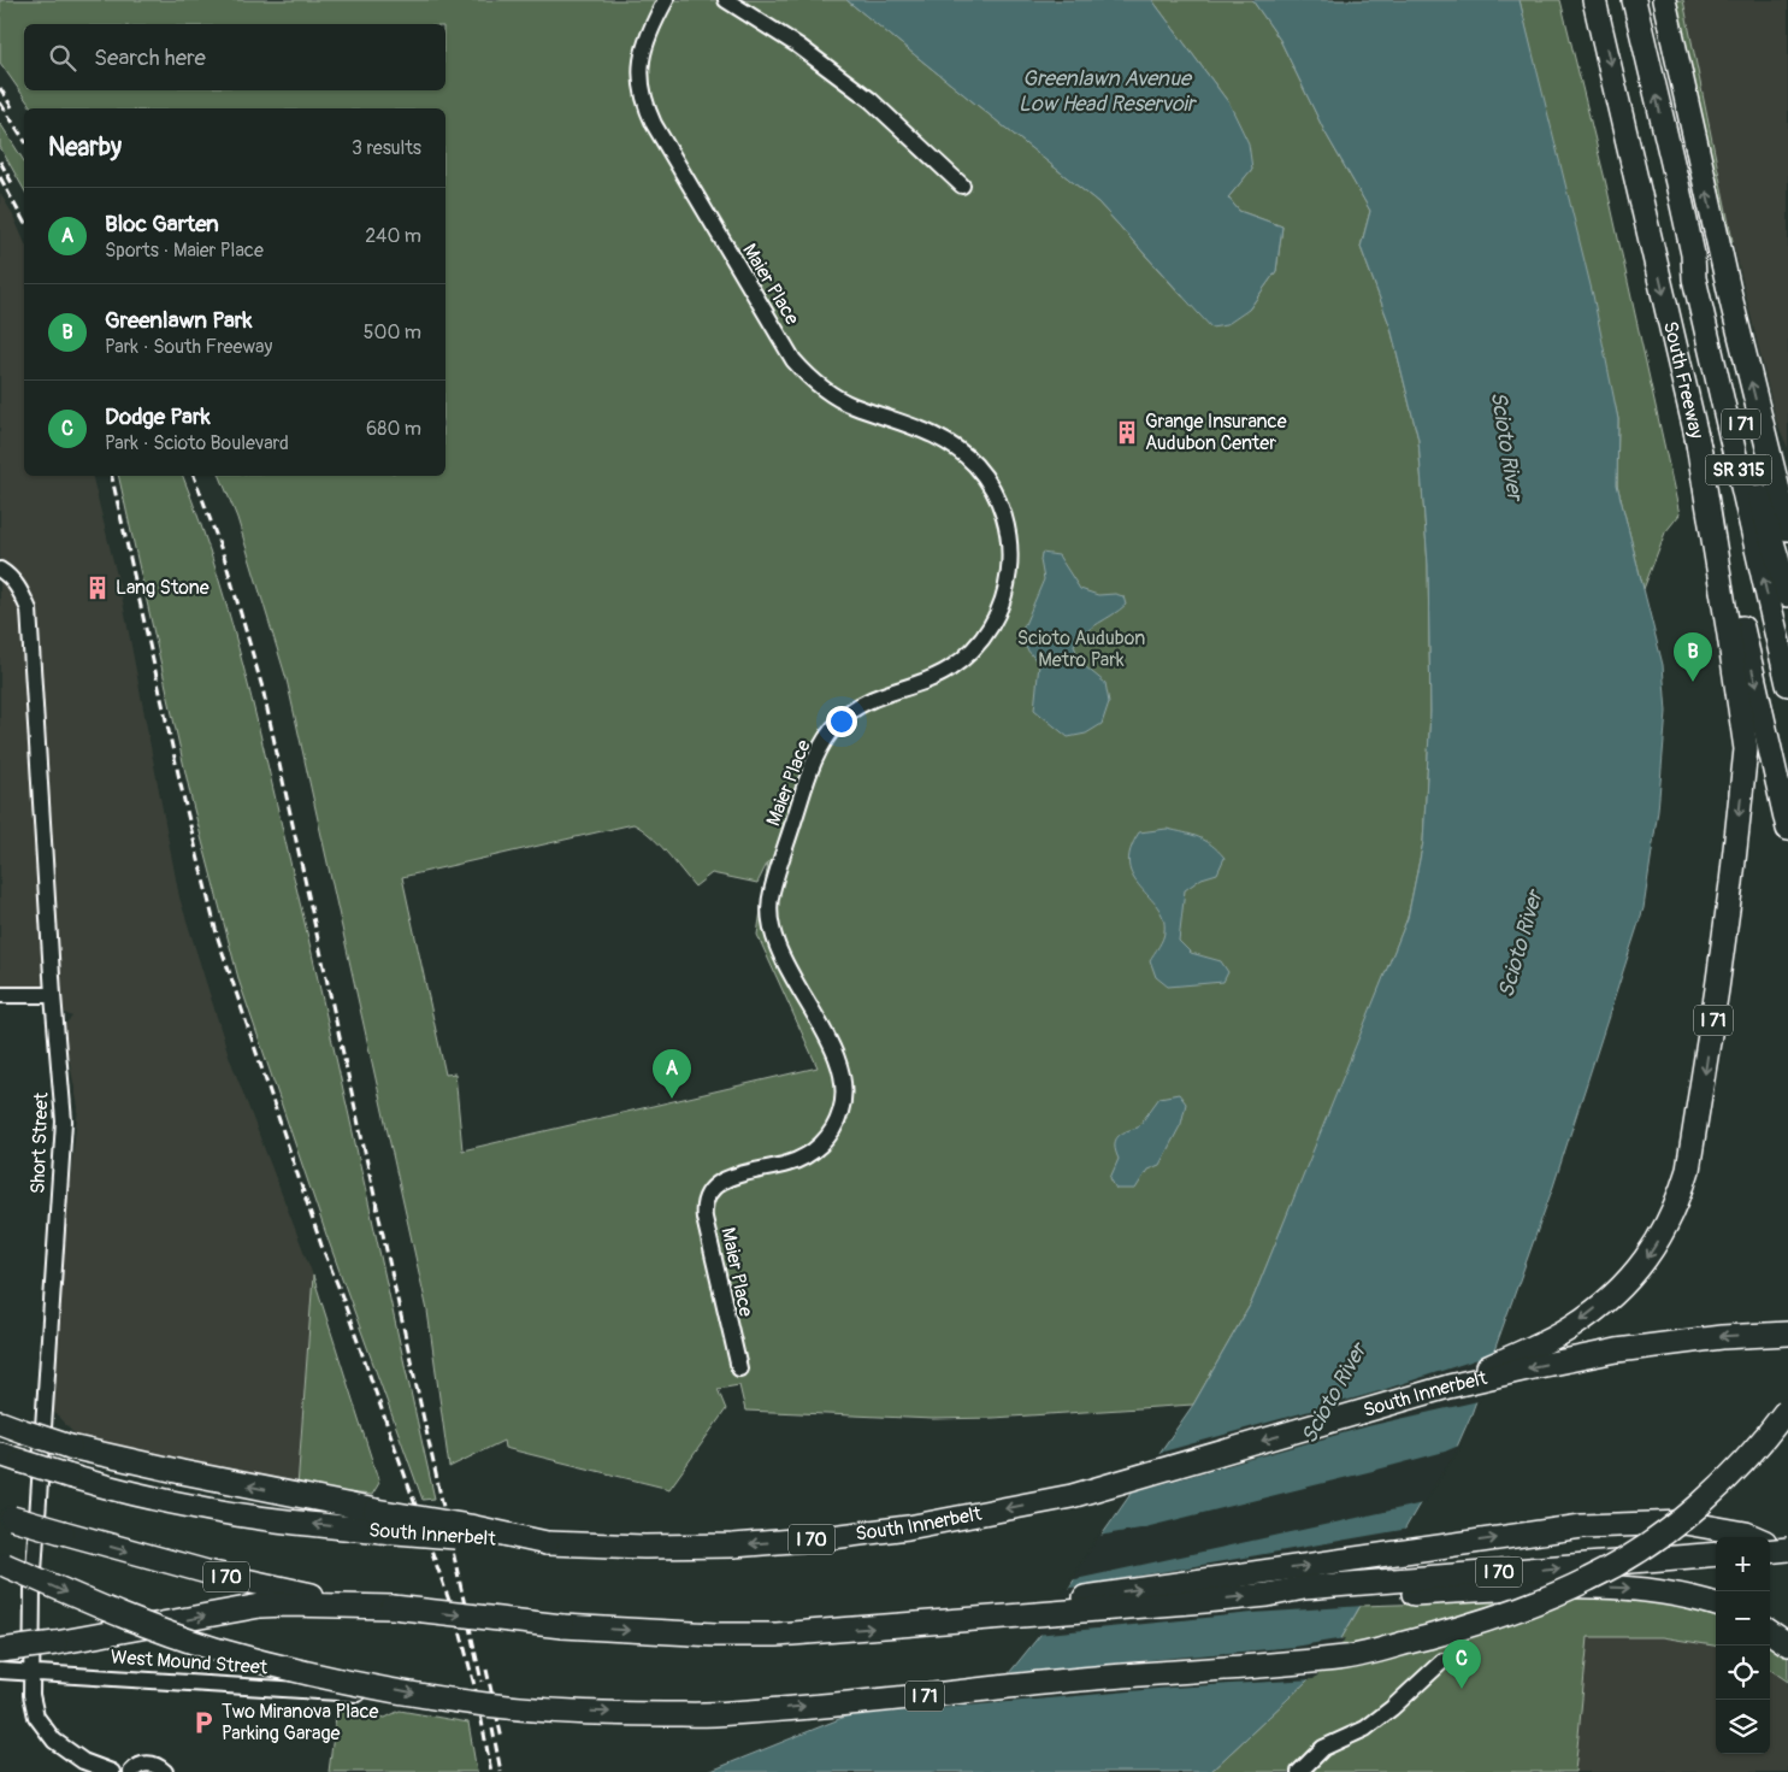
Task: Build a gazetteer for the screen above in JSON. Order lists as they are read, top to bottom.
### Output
{
  "streets": {
    "highway": [
      "South Freeway",
      "I 71",
      "SR 315",
      "South Innerbelt",
      "I 70"
    ],
    "street": ["Maier Place", "Short Street", "West Mound Street"]
  },
  "crossings": [
    ["South Freeway", "I 71"],
    ["I 71", "South Innerbelt"],
    ["Short Street", "West Mound Street"]
  ],
  "water": ["Greenlawn Avenue Low Head Reservoir", "Scioto River"],
  "parks": ["Scioto Audubon Metro Park"],
  "places": {
    "building": ["Grange Insurance Audubon Center", "Lang Stone"],
    "parking": ["Two Miranova Place Parking Garage"]
  },
  "page": {
    "search": "Search here",
    "heading": ["Nearby", "3 results"],
    "list": [
      {
        "mark": "A",
        "name": "Bloc Garten",
        "note": "Sports · Maier Place",
        "value": "240 m"
      },
      {
        "mark": "B",
        "name": "Greenlawn Park",
        "note": "Park · South Freeway",
        "value": "500 m"
      },
      {
        "mark": "C",
        "name": "Dodge Park",
        "note": "Park · Scioto Boulevard",
        "value": "680 m"
      }
    ],
    "pins": ["B", "A", "C"],
    "map_buttons": ["+", "−"]
  }
}
